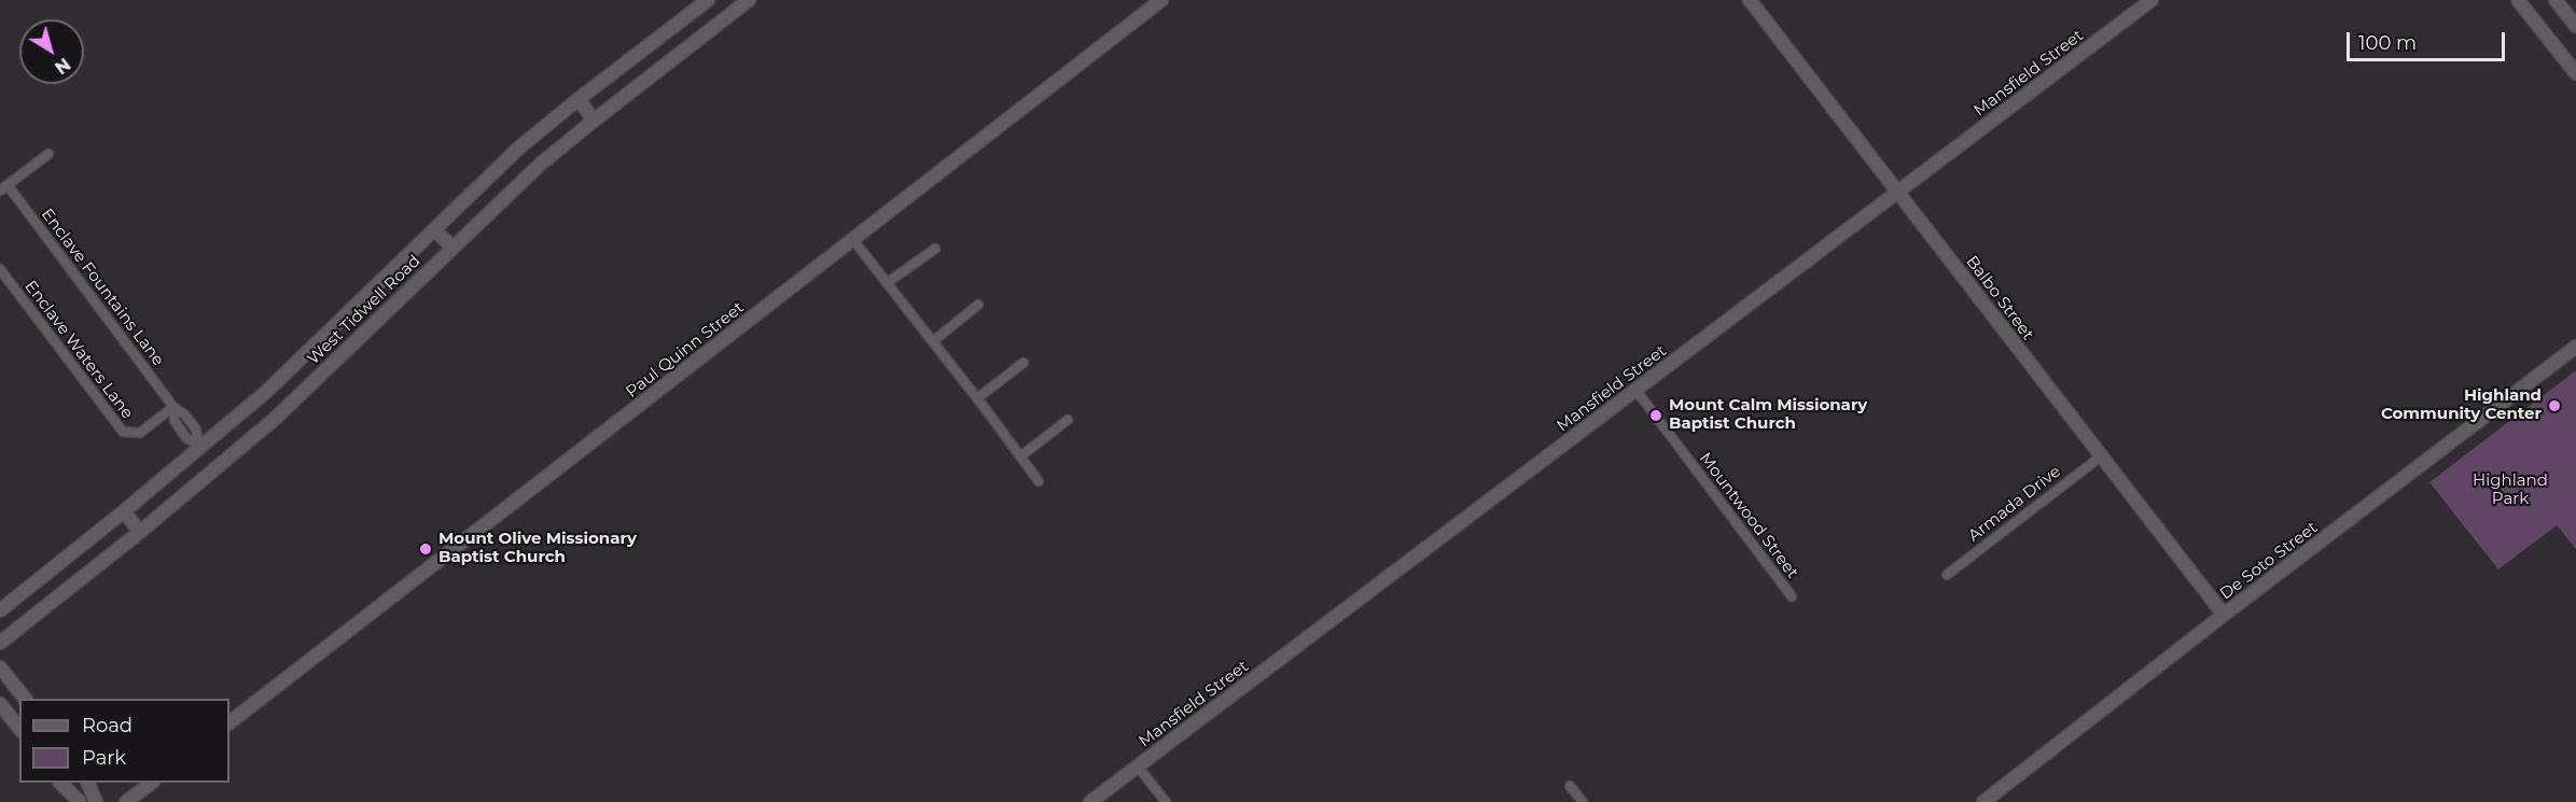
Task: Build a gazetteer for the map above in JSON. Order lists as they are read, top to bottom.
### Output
{
  "streets": {
    "street": [
      "Mansfield Street",
      "Enclave Fountains Lane",
      "Balbo Street",
      "West Tidwell Road",
      "Enclave Waters Lane",
      "Paul Quinn Street",
      "Armada Drive",
      "Mountwood Street",
      "De Soto Street"
    ]
  },
  "crossings": [
    ["Mansfield Street", "Balbo Street"],
    ["Mansfield Street", "Mountwood Street"],
    ["Enclave Fountains Lane", "West Tidwell Road"],
    ["Enclave Fountains Lane", "Enclave Waters Lane"],
    ["Balbo Street", "Armada Drive"],
    ["Balbo Street", "De Soto Street"]
  ],
  "parks": ["Highland Park"],
  "places": ["Highland Community Center", "Mount Calm Missionary Baptist Church", "Mount Olive Missionary Baptist Church"],
  "legend": ["Road", "Park"],
  "scale_bar": "100 m",
  "north": "bottom right"
}
